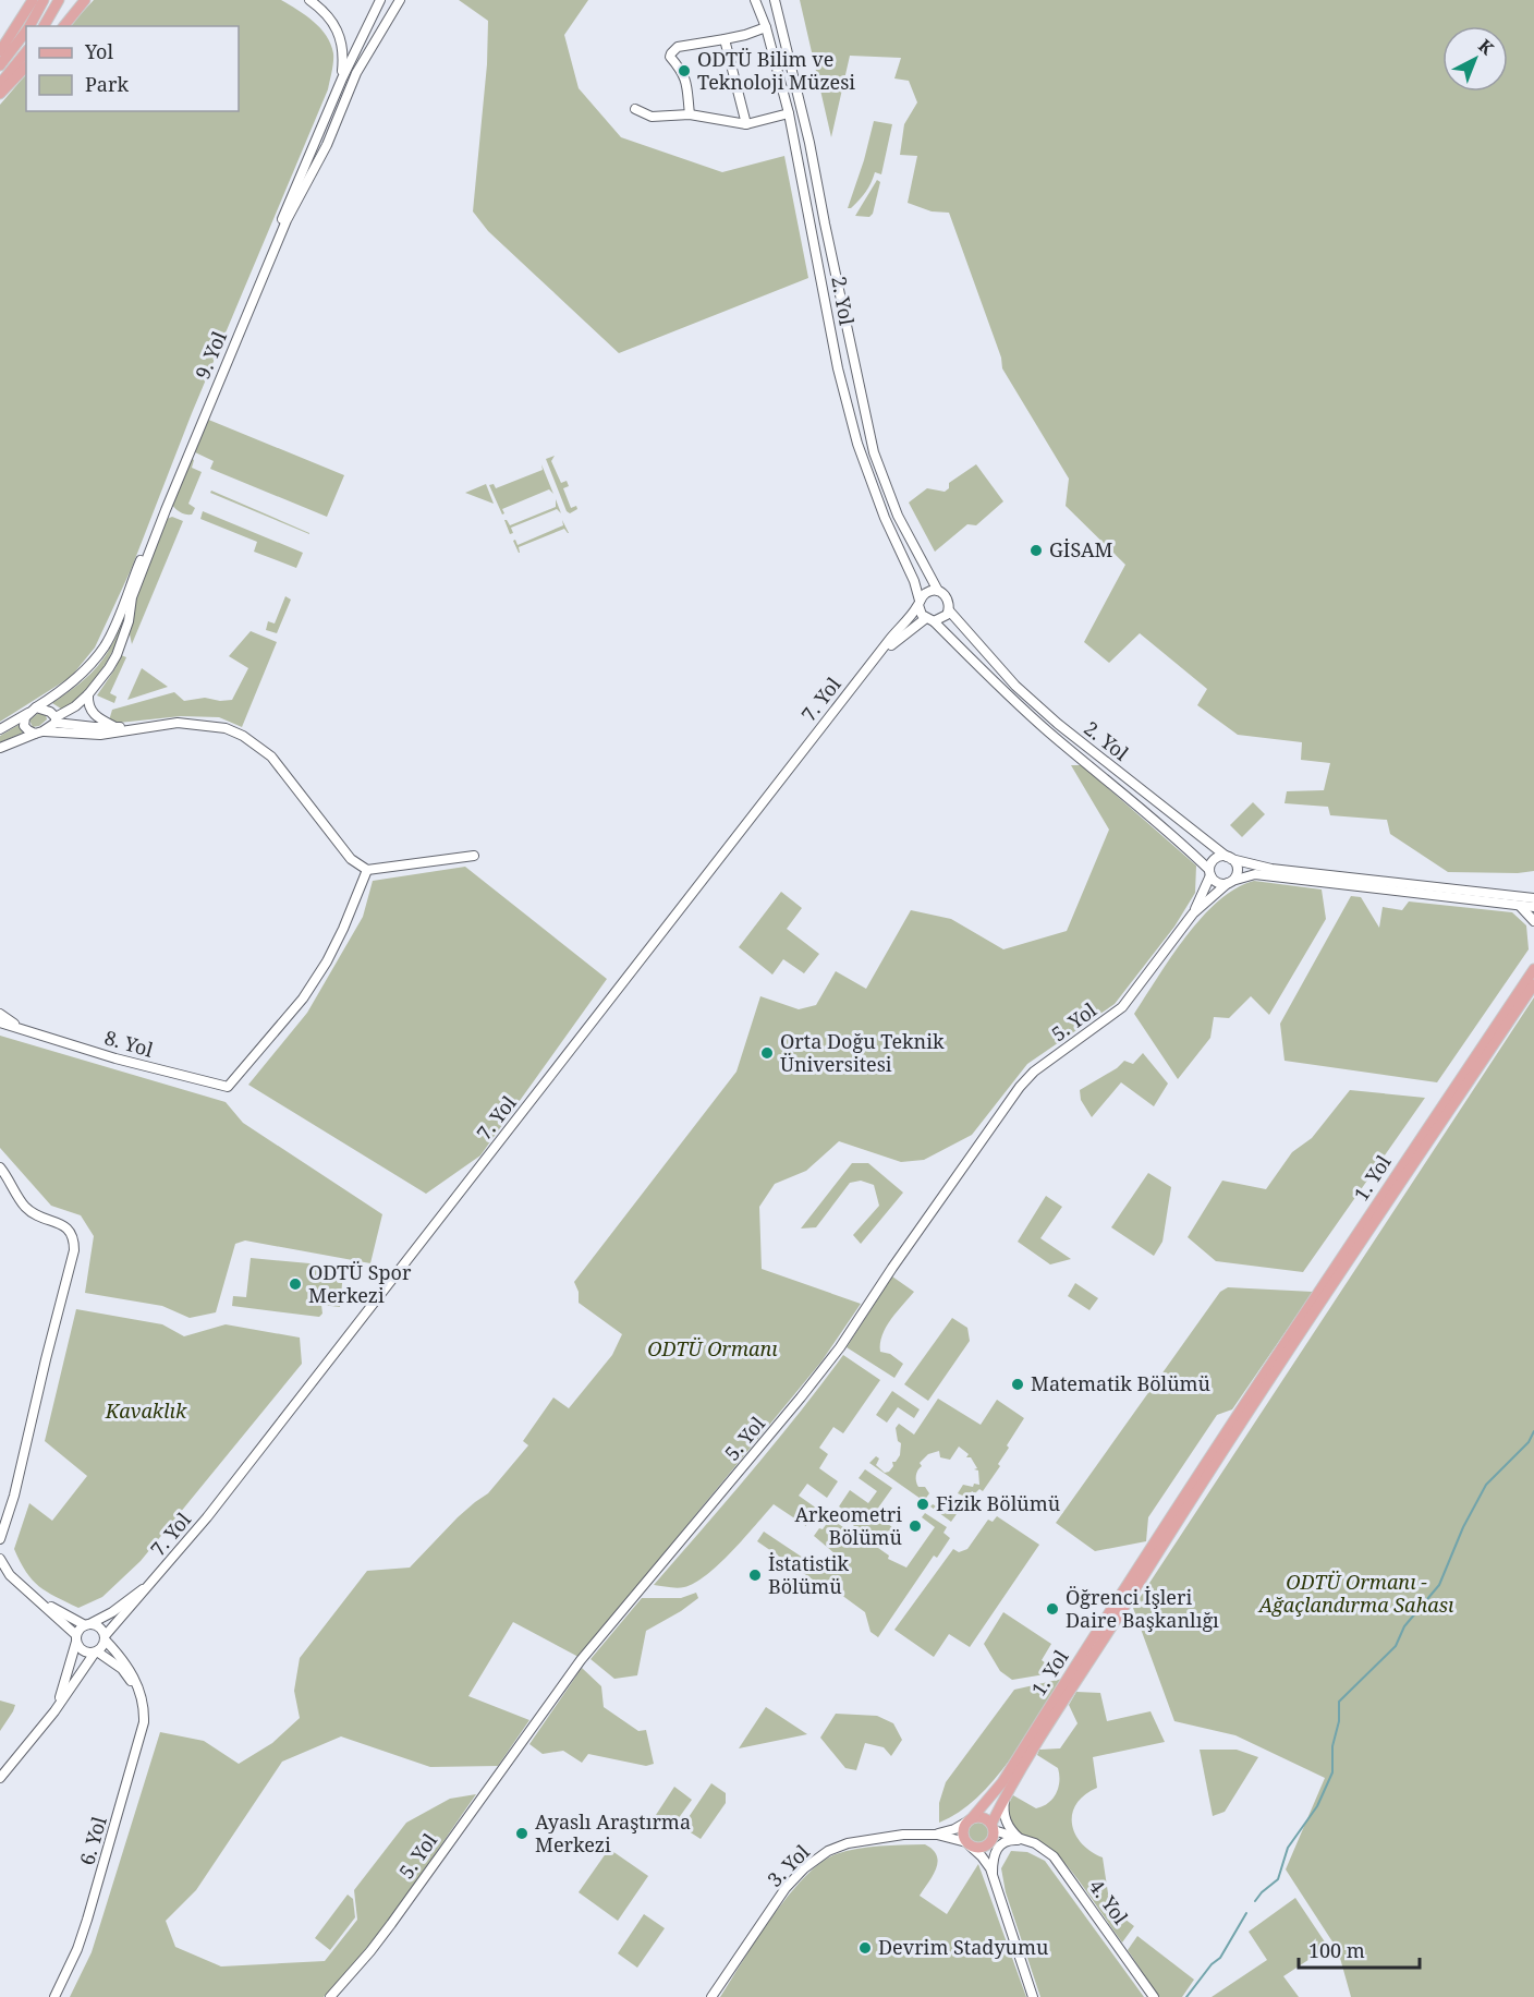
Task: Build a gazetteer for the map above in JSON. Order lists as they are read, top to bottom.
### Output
{
  "streets": {
    "main road": ["1. Yol"],
    "street": [
      "2. Yol",
      "9. Yol",
      "7. Yol",
      "5. Yol",
      "8. Yol",
      "6. Yol",
      "3. Yol",
      "4. Yol"
    ]
  },
  "crossings": [
    ["2. Yol", "7. Yol"],
    ["2. Yol", "5. Yol"],
    ["7. Yol", "6. Yol"],
    ["1. Yol", "3. Yol"],
    ["1. Yol", "4. Yol"],
    ["3. Yol", "4. Yol"]
  ],
  "parks": ["ODTÜ Ormanı", "Kavaklık", "ODTÜ Ormanı - Ağaçlandırma Sahası"],
  "places": [
    "ODTÜ Bilim ve Teknoloji Müzesi",
    "GİSAM",
    "Orta Doğu Teknik Üniversitesi",
    "ODTÜ Spor Merkezi",
    "Matematik Bölümü",
    "Fizik Bölümü",
    "Arkeometri Bölümü",
    "İstatistik Bölümü",
    "Öğrenci İşleri Daire Başkanlığı",
    "Ayaslı Araştırma Merkezi",
    "Devrim Stadyumu"
  ],
  "legend": ["Yol", "Park"],
  "scale_bar": "100 m",
  "north": "top right"
}
